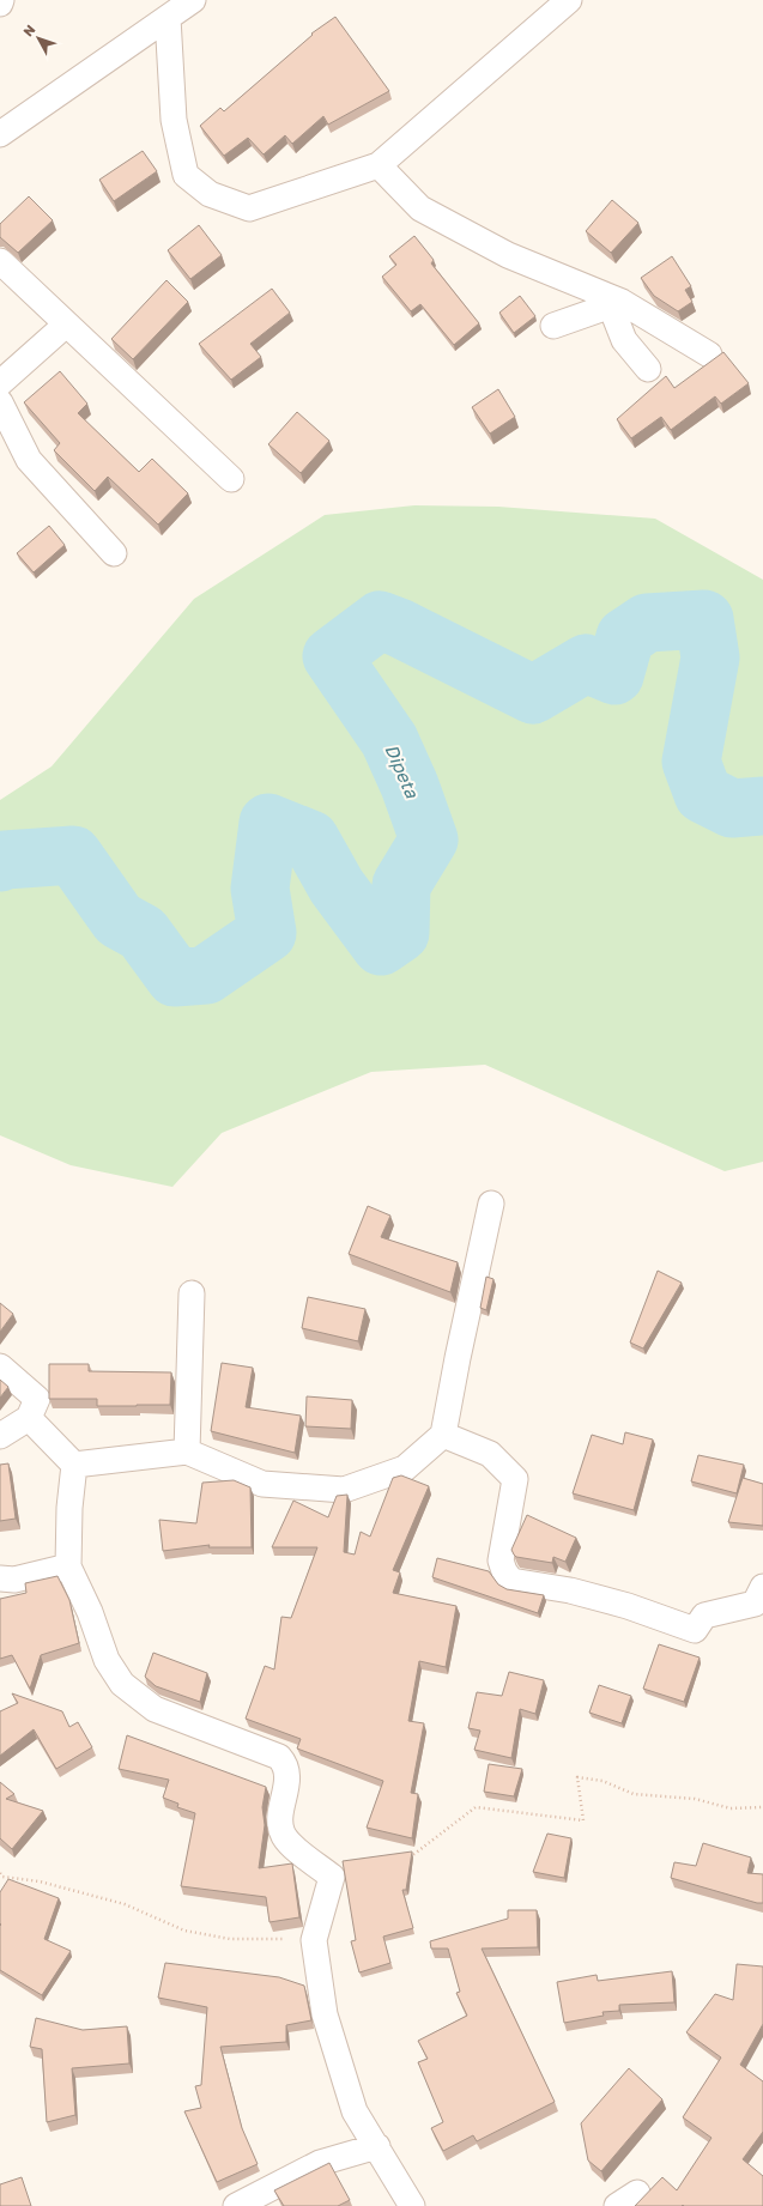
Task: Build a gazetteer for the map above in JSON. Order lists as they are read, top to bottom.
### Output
{
  "water": ["Dipeta"],
  "north": "top left"
}
